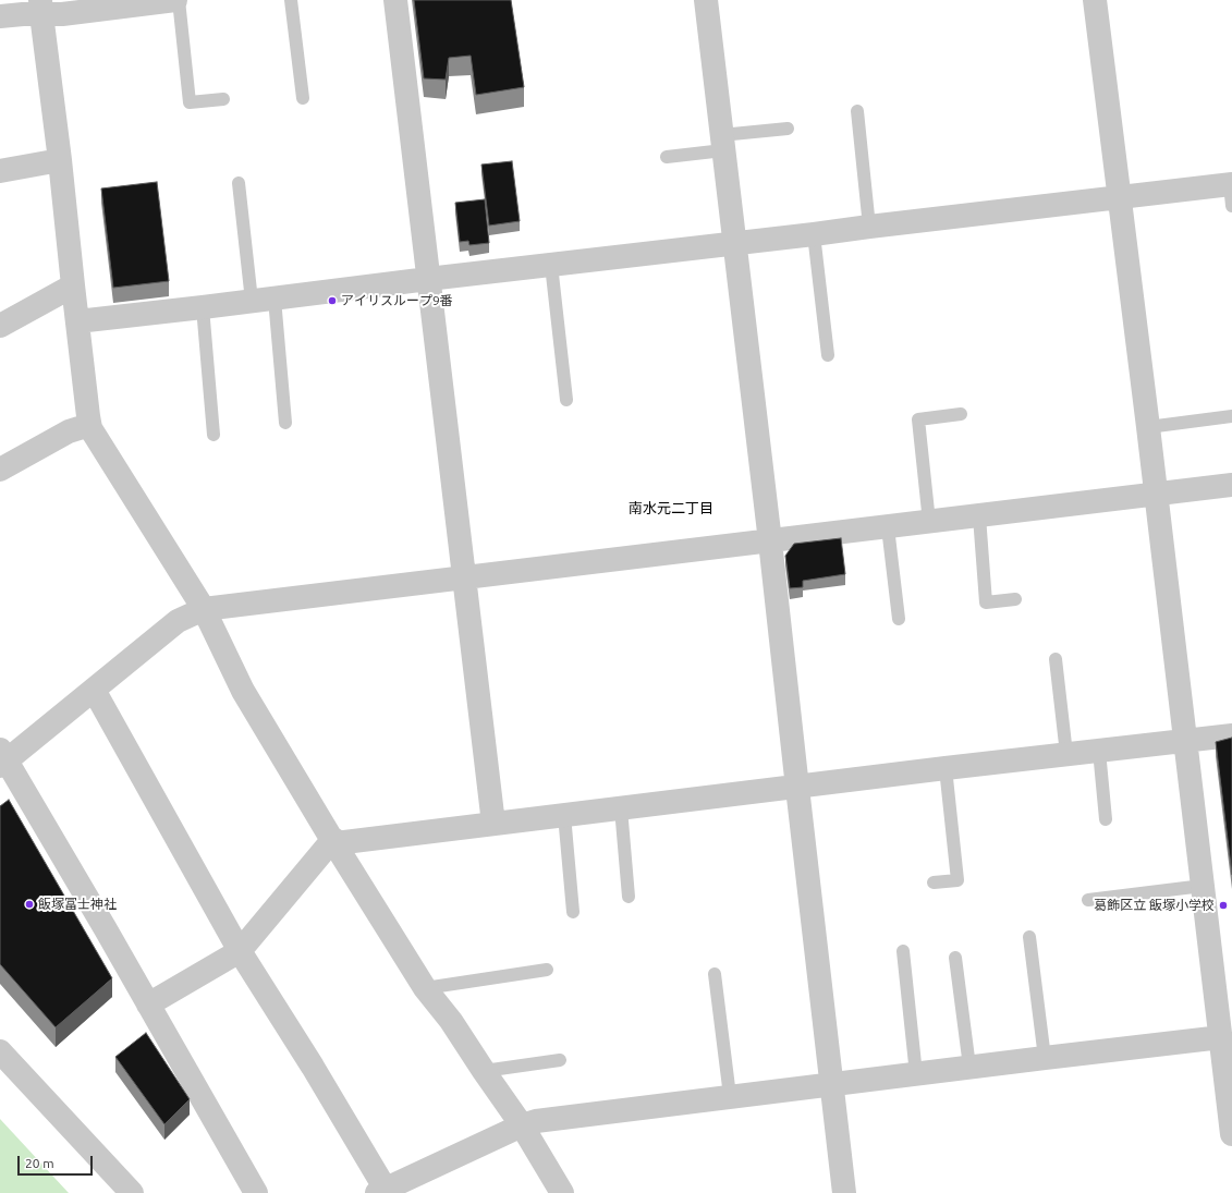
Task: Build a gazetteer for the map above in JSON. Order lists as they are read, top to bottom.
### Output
{
  "districts": ["南水元二丁目"],
  "places": ["アイリスループ9番", "飯塚冨士神社", "葛飾区立 飯塚小学校"],
  "scale_bar": "20 m"
}
